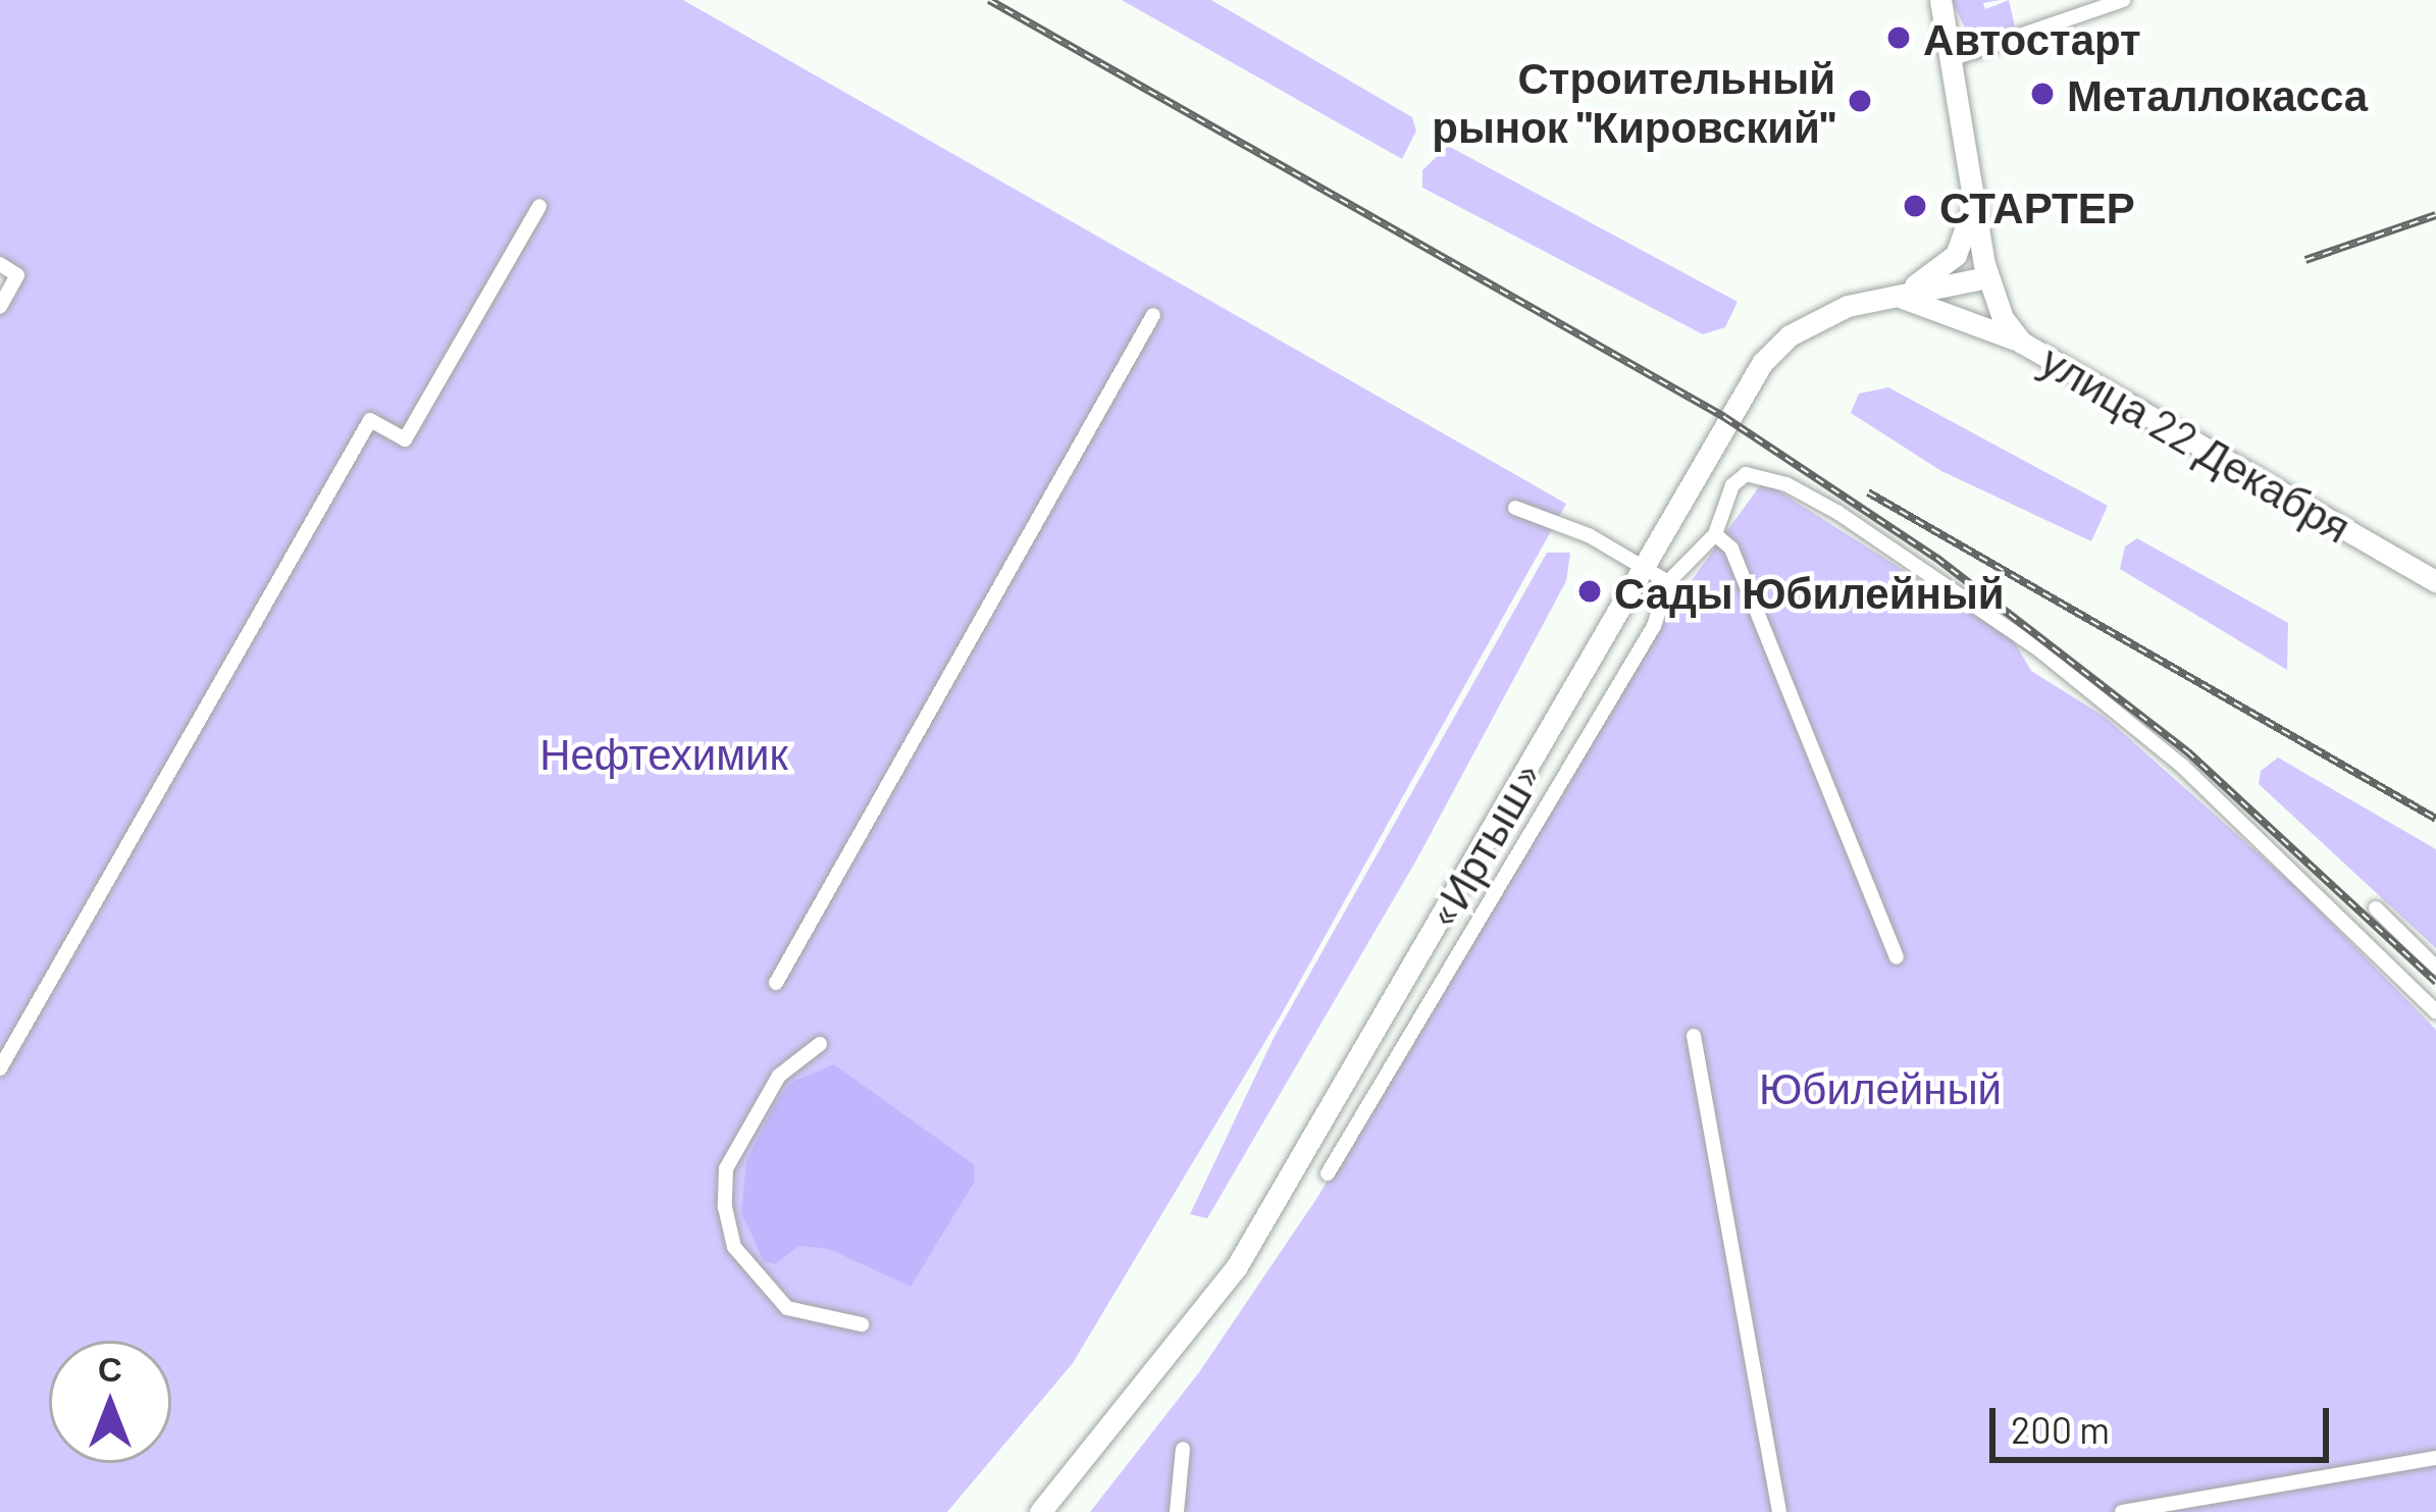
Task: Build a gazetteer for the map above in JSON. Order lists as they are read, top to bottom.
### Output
{
  "streets": {
    "main road": ["улица 22 Декабря", "«Иртыш»"]
  },
  "crossings": [
    ["улица 22 Декабря", "«Иртыш»"]
  ],
  "parks": ["Нефтехимик", "Юбилейный"],
  "places": [
    "Автостарт",
    "Металлокасса",
    "Строительный рынок \"Кировский\"",
    "СТАРТЕР",
    "Сады Юбилейный"
  ],
  "scale_bar": "200 m",
  "north": "top"
}
